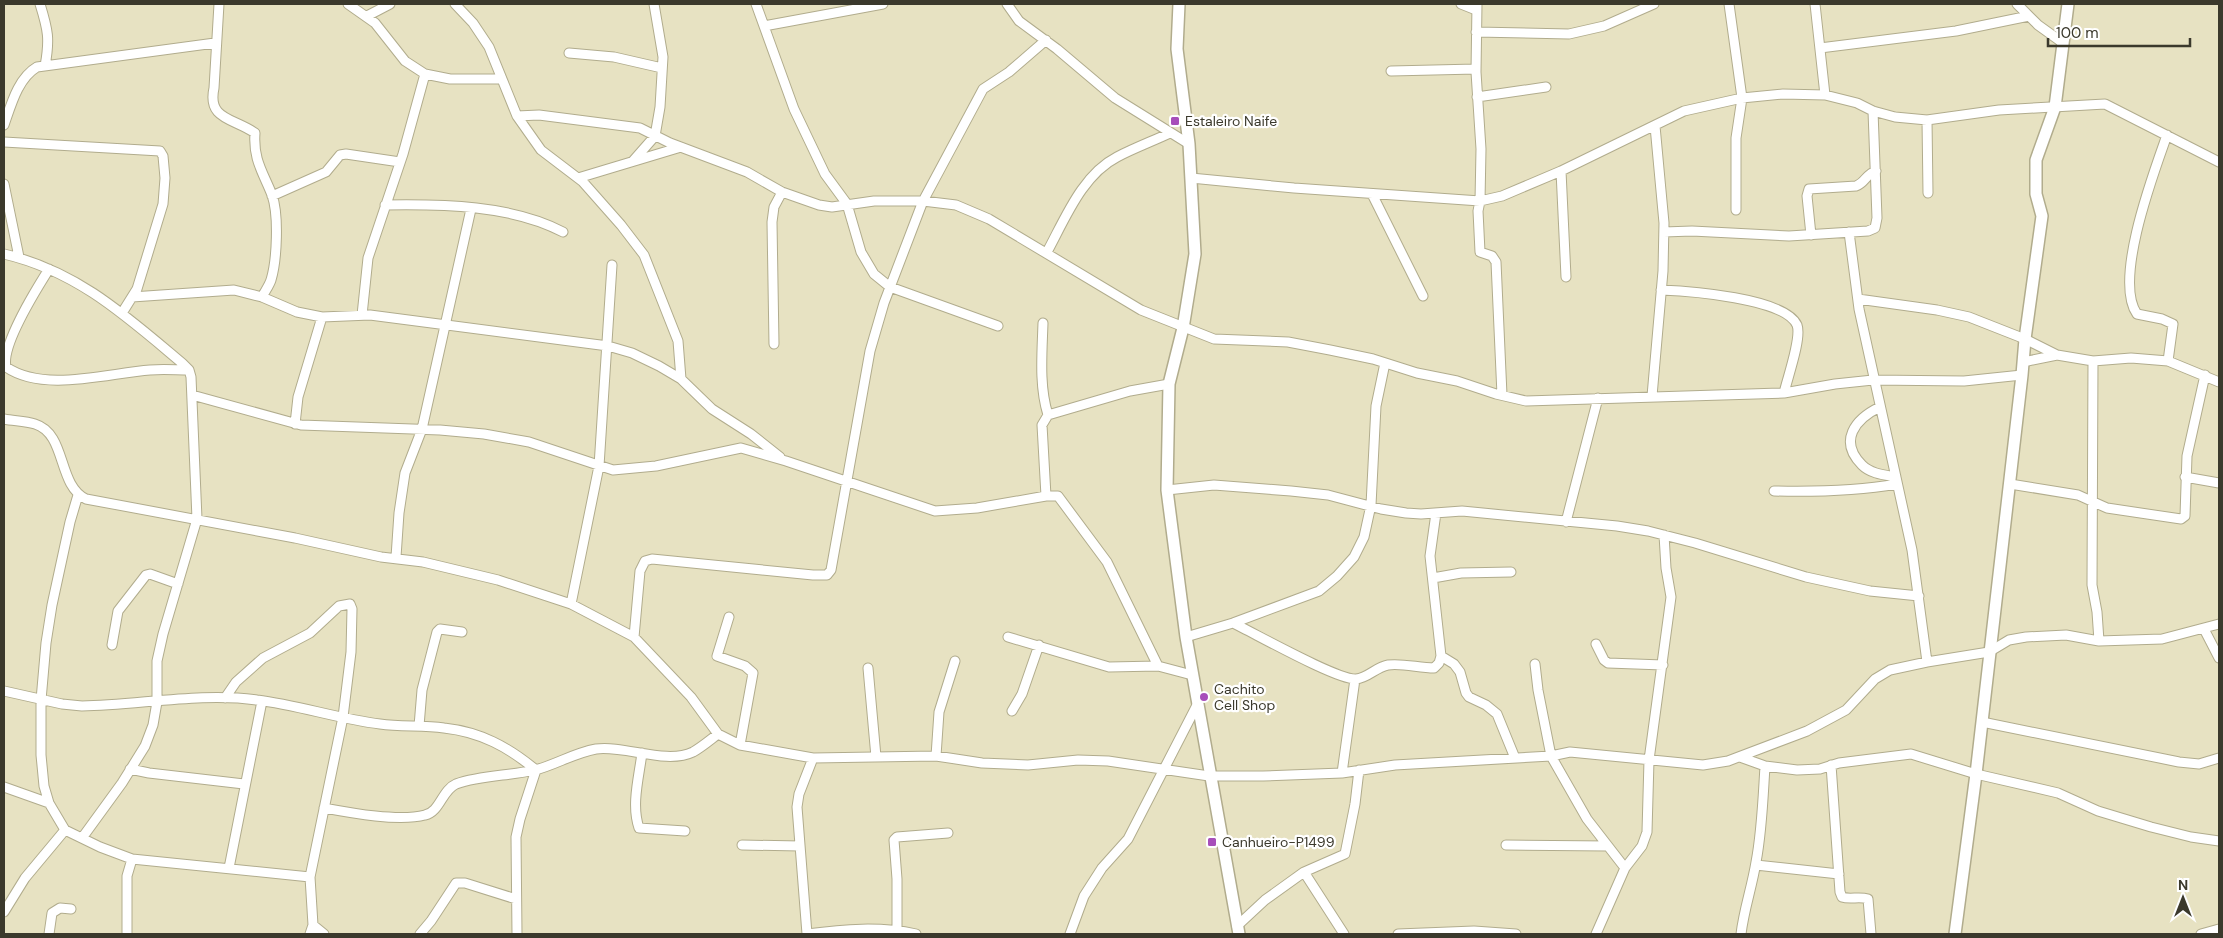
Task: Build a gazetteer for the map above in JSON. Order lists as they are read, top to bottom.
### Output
{
  "places": {
    "transit": ["Estaleiro Naife", "Canhueiro-P1499"],
    "other": ["Cachito Cell Shop"]
  },
  "scale_bar": "100 m",
  "north": "top"
}
